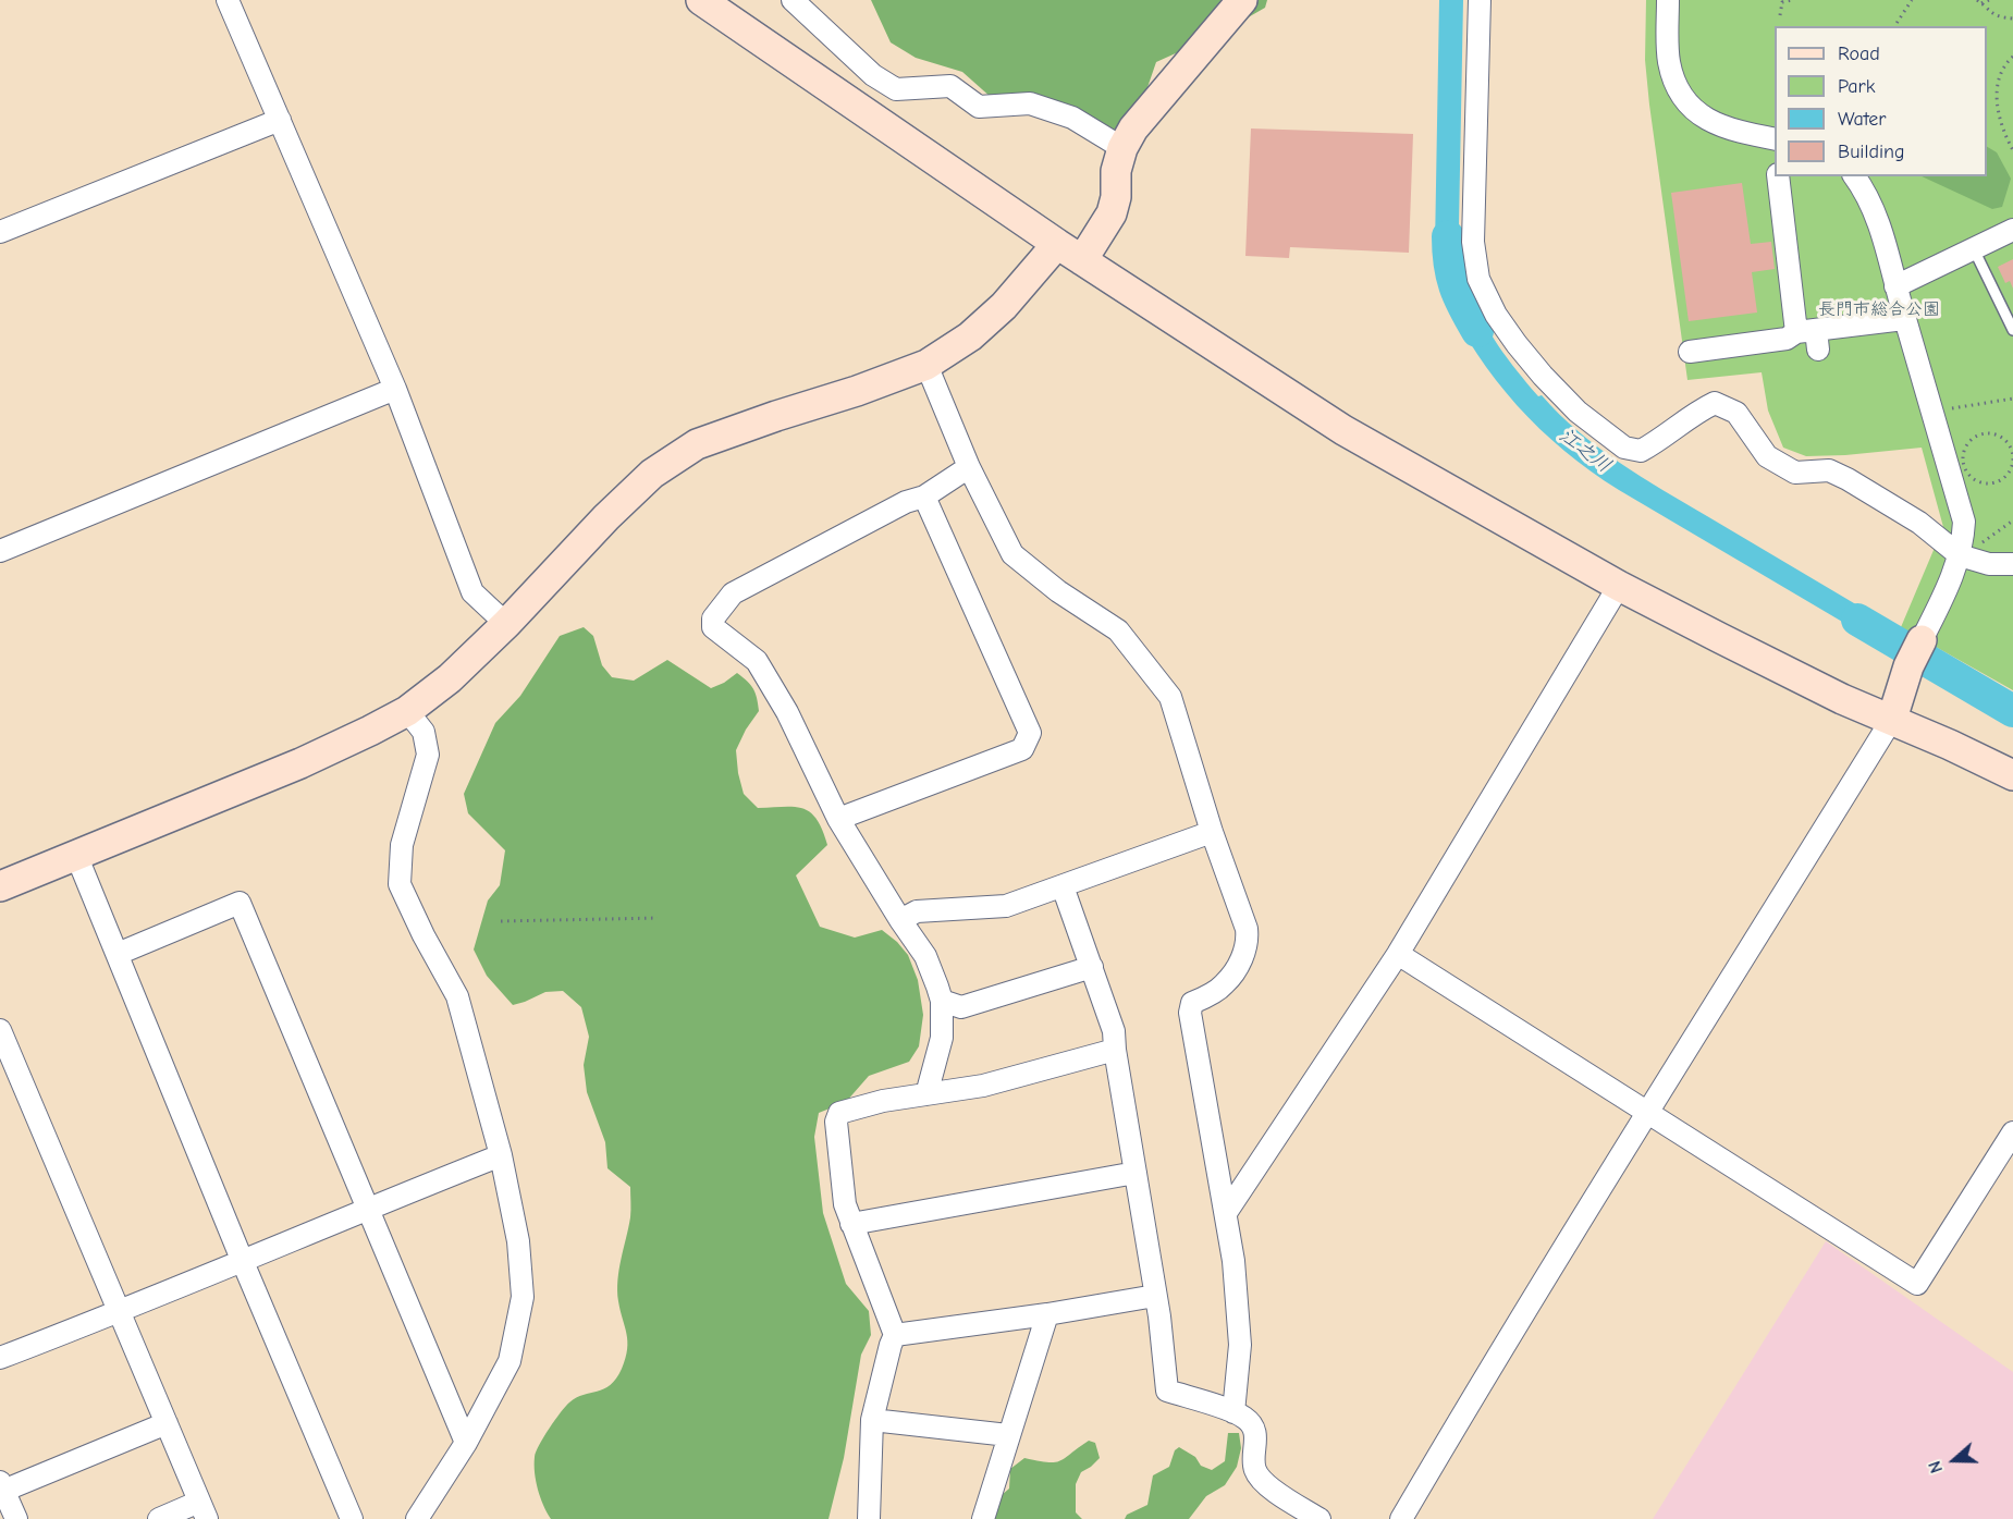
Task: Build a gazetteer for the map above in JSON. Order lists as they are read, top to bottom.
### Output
{
  "water": ["江之川"],
  "parks": ["長門市総合公園"],
  "legend": [
    "Road",
    "Park",
    "Water",
    "Building"
  ],
  "north": "left"
}
